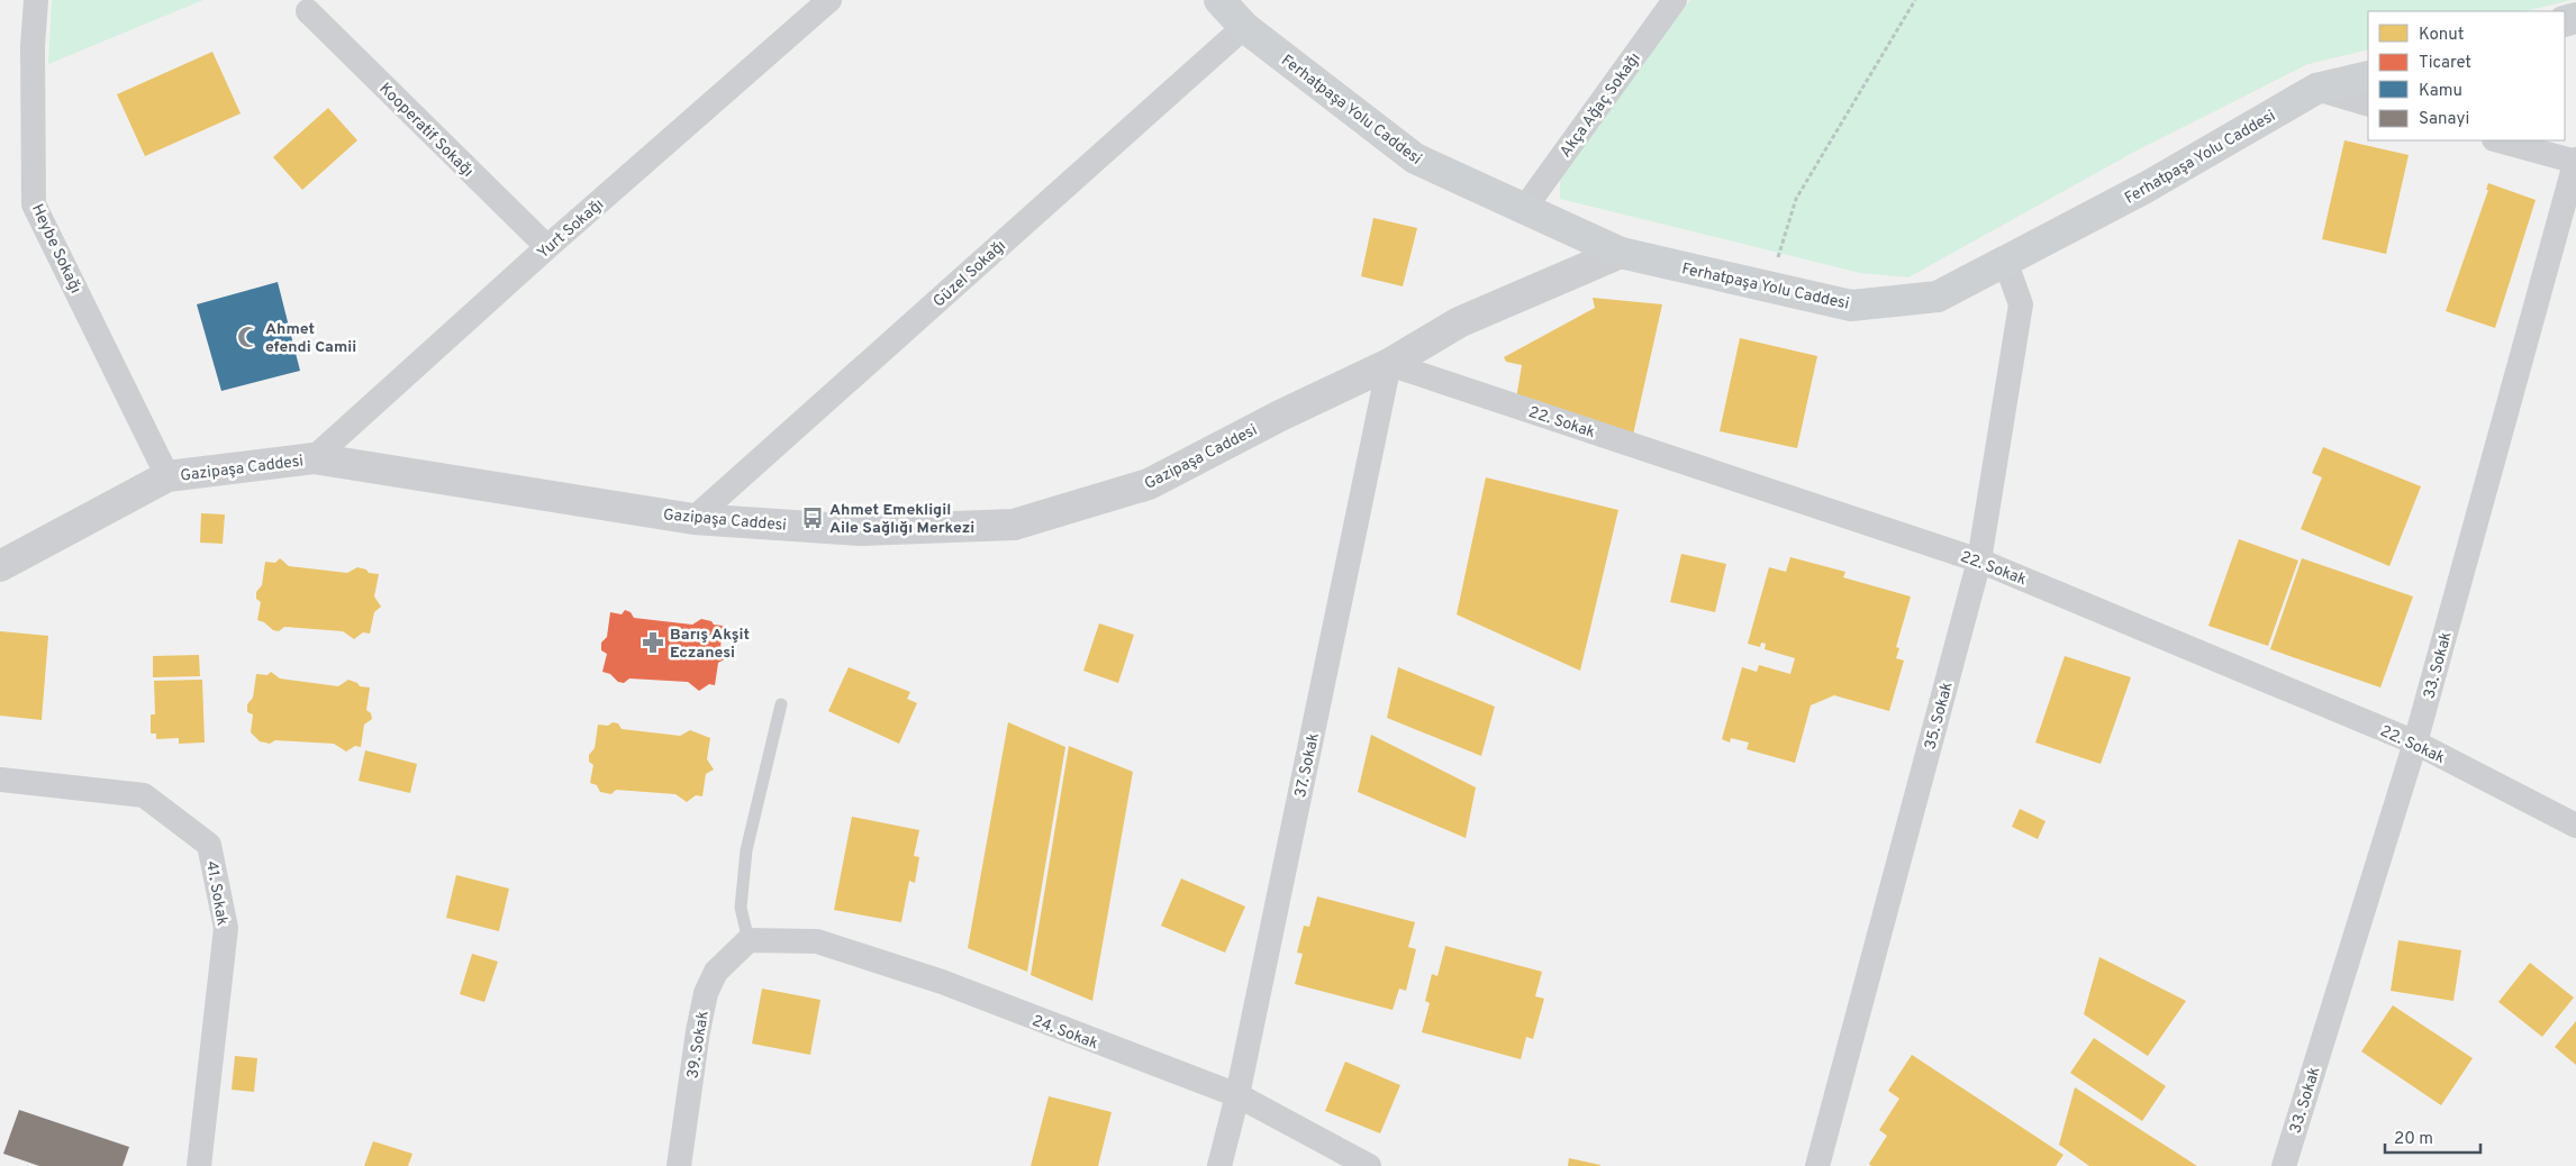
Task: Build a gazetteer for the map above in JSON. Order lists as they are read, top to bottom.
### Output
{
  "streets": {
    "main road": ["Ferhatpaşa Yolu Caddesi"],
    "street": [
      "Akça Ağaç Sokağı",
      "Kooperatif Sokağı",
      "Yurt Sokağı",
      "Heybe Sokağı",
      "Güzel Sokağı",
      "22. Sokak",
      "Gazipaşa Caddesi",
      "33. Sokak",
      "35. Sokak",
      "37. Sokak",
      "41. Sokak",
      "24. Sokak",
      "39. Sokak"
    ]
  },
  "crossings": [
    ["Akça Ağaç Sokağı", "Ferhatpaşa Yolu Caddesi"],
    ["Ferhatpaşa Yolu Caddesi", "Güzel Sokağı"],
    ["Ferhatpaşa Yolu Caddesi", "Gazipaşa Caddesi"],
    ["Ferhatpaşa Yolu Caddesi", "35. Sokak"],
    ["Kooperatif Sokağı", "Yurt Sokağı"],
    ["Yurt Sokağı", "Gazipaşa Caddesi"],
    ["Heybe Sokağı", "Gazipaşa Caddesi"],
    ["Güzel Sokağı", "Gazipaşa Caddesi"],
    ["22. Sokak", "Gazipaşa Caddesi"],
    ["22. Sokak", "33. Sokak"],
    ["22. Sokak", "35. Sokak"],
    ["22. Sokak", "37. Sokak"],
    ["Gazipaşa Caddesi", "37. Sokak"],
    ["37. Sokak", "24. Sokak"],
    ["24. Sokak", "39. Sokak"]
  ],
  "places": {
    "mosque": ["Ahmet efendi Camii"],
    "bus stop": ["Ahmet Emekligil Aile Sağlığı Merkezi"],
    "pharmacy": ["Barış Akşit Eczanesi"]
  },
  "legend": [
    "Konut",
    "Ticaret",
    "Kamu",
    "Sanayi"
  ],
  "scale_bar": "20 m"
}
